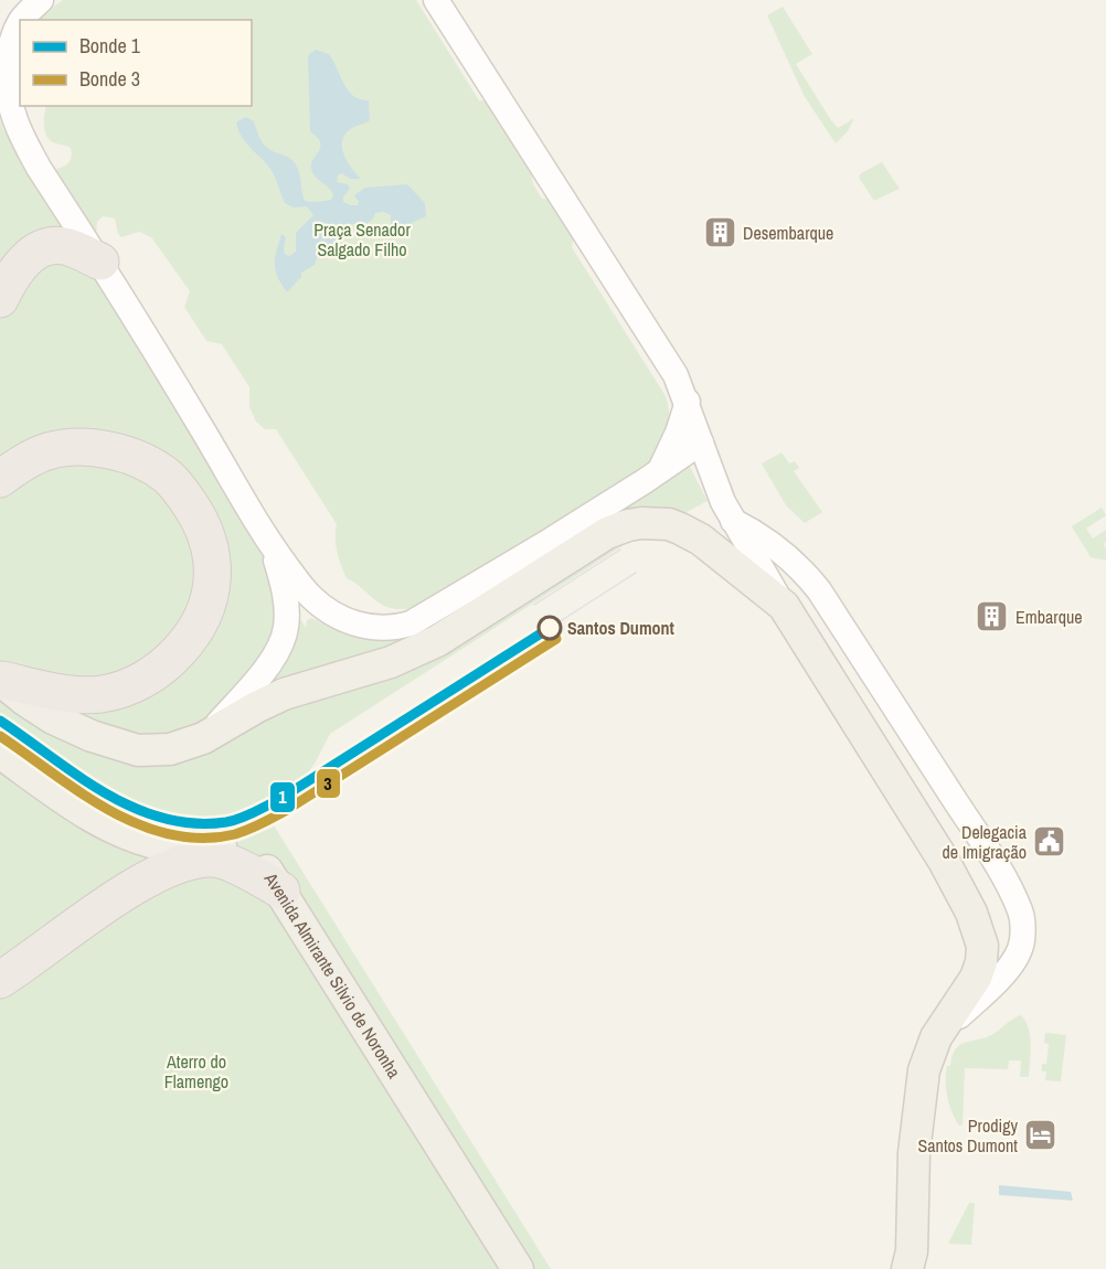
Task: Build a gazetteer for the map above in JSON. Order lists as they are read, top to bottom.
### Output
{
  "streets": {
    "main road": ["Avenida Almirante Silvio de Noronha"]
  },
  "parks": ["Praça Senador Salgado Filho", "Aterro do Flamengo"],
  "places": {
    "building": ["Desembarque", "Embarque"],
    "other": ["Santos Dumont"],
    "public building": ["Delegacia de Imigração"],
    "hotel": ["Prodigy Santos Dumont"]
  },
  "lines": ["tram line 1", "tram line 3"],
  "legend": ["Bonde 1", "Bonde 3"]
}
